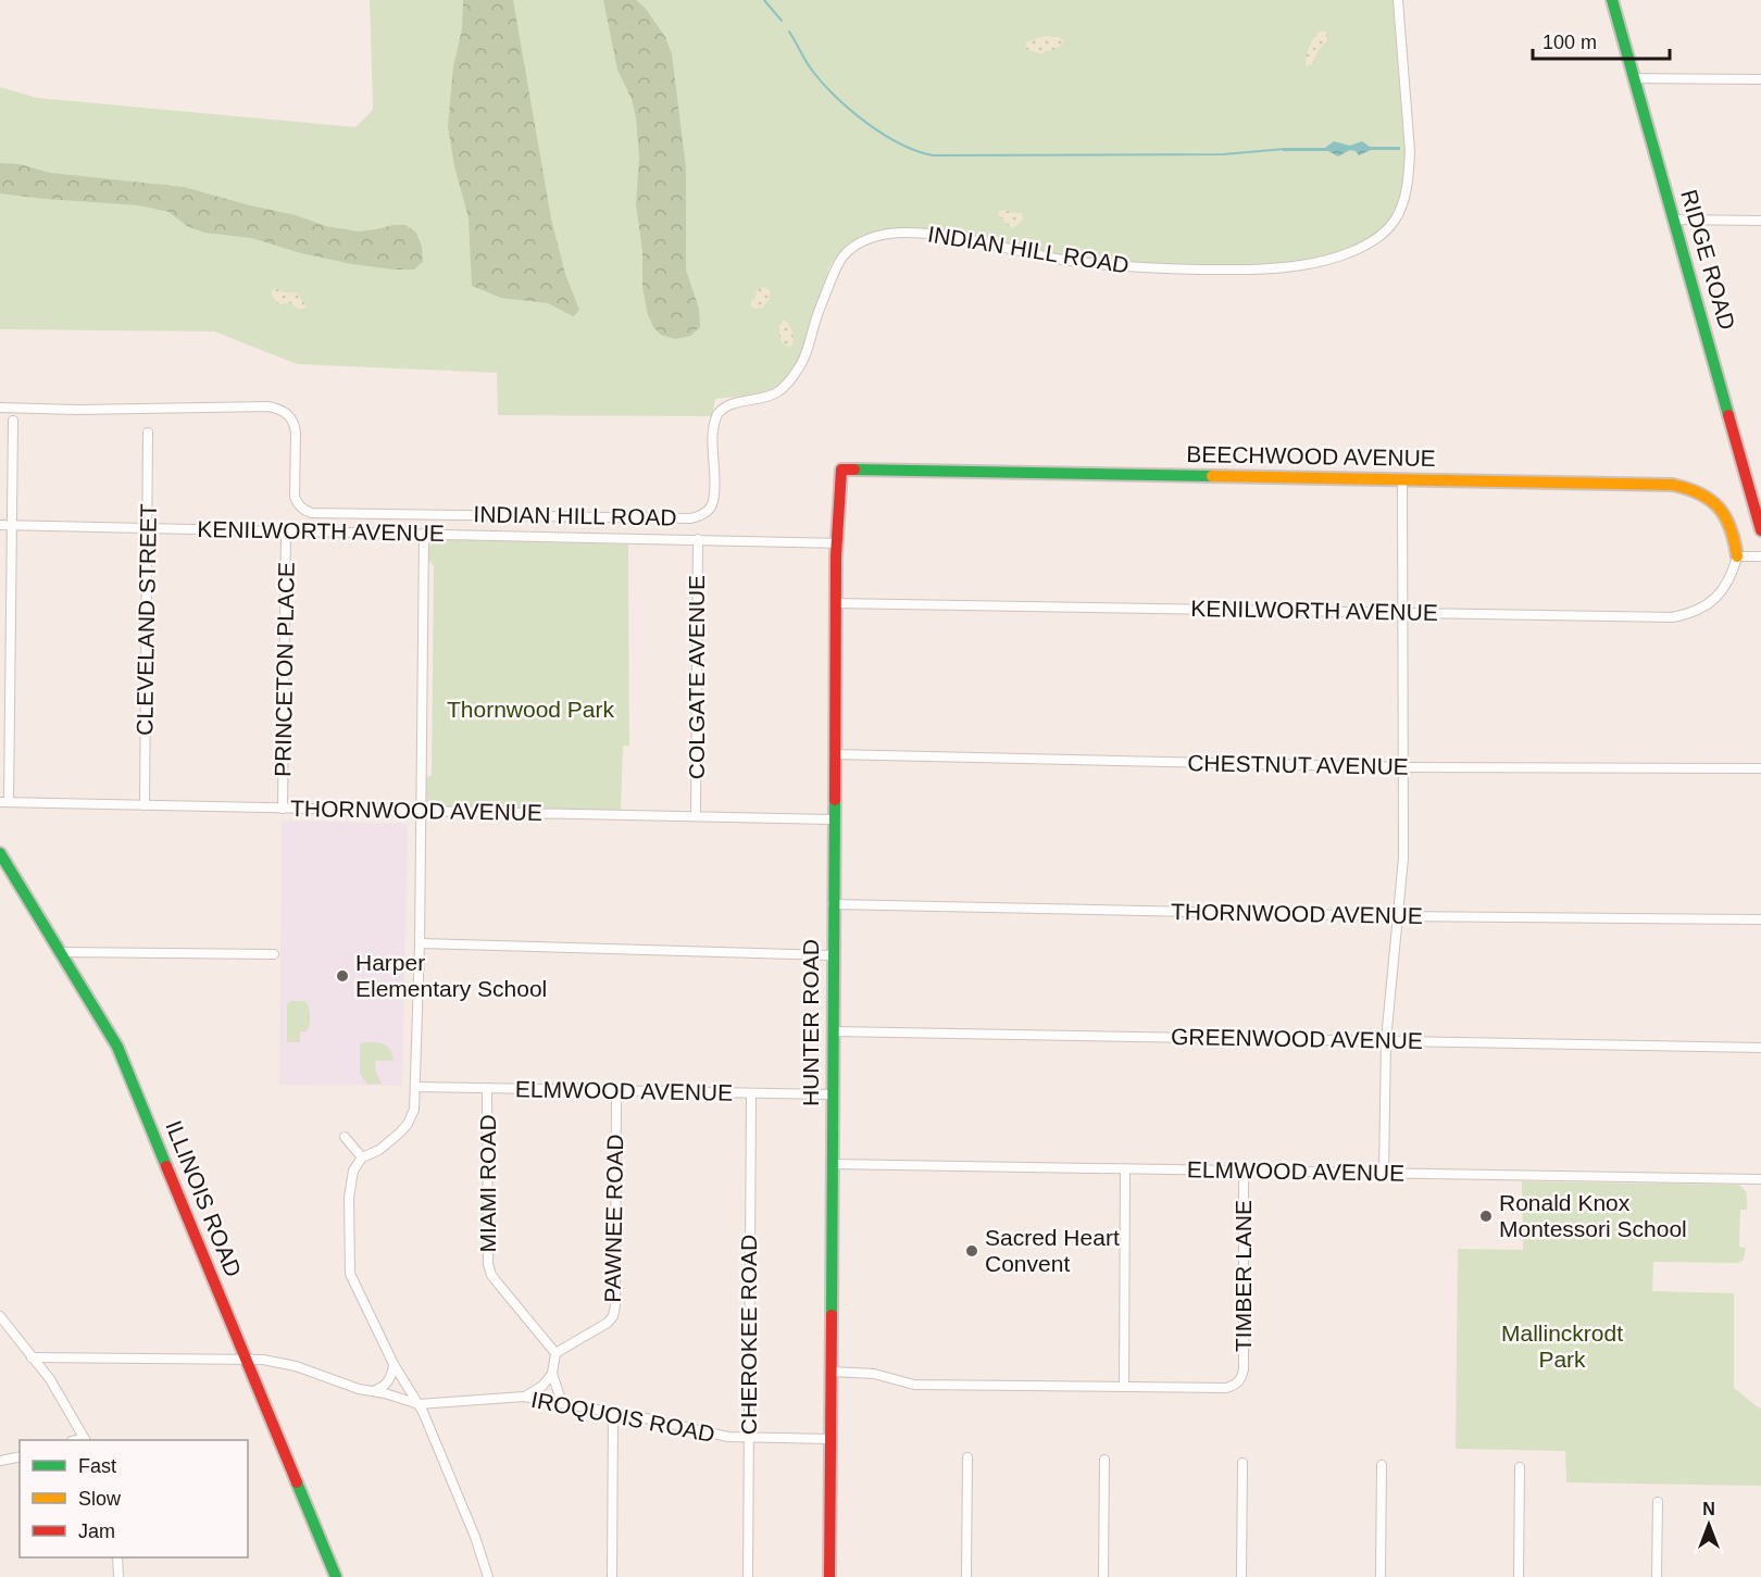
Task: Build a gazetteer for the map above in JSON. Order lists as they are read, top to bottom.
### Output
{
  "streets": {
    "street": [
      "INDIAN HILL ROAD",
      "RIDGE ROAD",
      "BEECHWOOD AVENUE",
      "KENILWORTH AVENUE",
      "CLEVELAND STREET",
      "PRINCETON PLACE",
      "COLGATE AVENUE",
      "CHESTNUT AVENUE",
      "THORNWOOD AVENUE",
      "HUNTER ROAD",
      "GREENWOOD AVENUE",
      "ELMWOOD AVENUE",
      "MIAMI ROAD",
      "ILLINOIS ROAD",
      "PAWNEE ROAD",
      "TIMBER LANE",
      "CHEROKEE ROAD",
      "IROQUOIS ROAD"
    ]
  },
  "crossings": [
    ["BEECHWOOD AVENUE", "KENILWORTH AVENUE"],
    ["BEECHWOOD AVENUE", "HUNTER ROAD"],
    ["KENILWORTH AVENUE", "CLEVELAND STREET"],
    ["KENILWORTH AVENUE", "PRINCETON PLACE"],
    ["KENILWORTH AVENUE", "COLGATE AVENUE"],
    ["KENILWORTH AVENUE", "HUNTER ROAD"],
    ["CLEVELAND STREET", "THORNWOOD AVENUE"],
    ["PRINCETON PLACE", "THORNWOOD AVENUE"],
    ["COLGATE AVENUE", "THORNWOOD AVENUE"],
    ["CHESTNUT AVENUE", "HUNTER ROAD"],
    ["THORNWOOD AVENUE", "HUNTER ROAD"],
    ["HUNTER ROAD", "GREENWOOD AVENUE"],
    ["HUNTER ROAD", "ELMWOOD AVENUE"],
    ["HUNTER ROAD", "IROQUOIS ROAD"],
    ["ELMWOOD AVENUE", "MIAMI ROAD"],
    ["ELMWOOD AVENUE", "PAWNEE ROAD"],
    ["ELMWOOD AVENUE", "TIMBER LANE"],
    ["ELMWOOD AVENUE", "CHEROKEE ROAD"],
    ["MIAMI ROAD", "PAWNEE ROAD"],
    ["ILLINOIS ROAD", "IROQUOIS ROAD"],
    ["CHEROKEE ROAD", "IROQUOIS ROAD"]
  ],
  "parks": ["Thornwood Park", "Mallinckrodt Park"],
  "places": ["Harper Elementary School", "Ronald Knox Montessori School", "Sacred Heart Convent"],
  "legend": ["Fast", "Slow", "Jam"],
  "scale_bar": "100 m",
  "north": "top"
}
